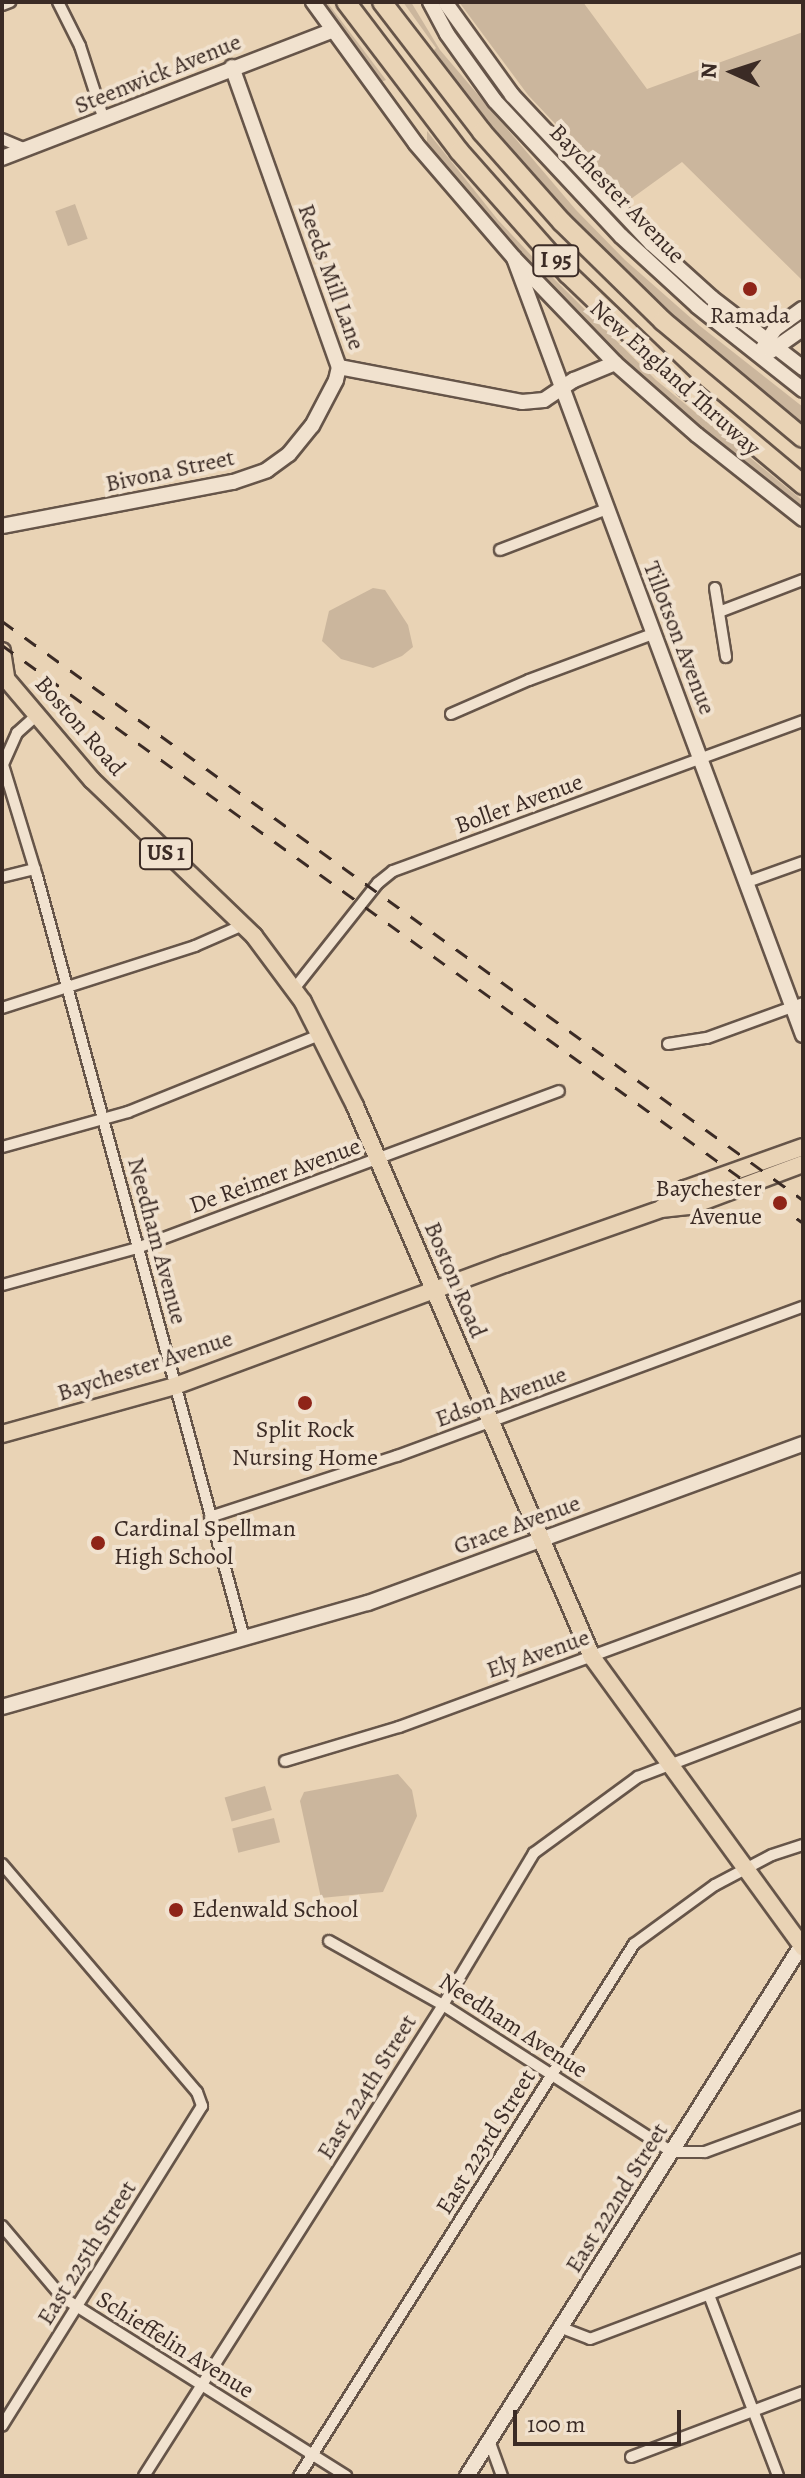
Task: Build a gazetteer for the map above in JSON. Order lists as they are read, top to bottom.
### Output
{
  "streets": {
    "highway": ["I 95", "New England Thruway"],
    "main road": ["Baychester Avenue", "Boston Road", "US 1"],
    "street": [
      "Steenwick Avenue",
      "Reeds Mill Lane",
      "Bivona Street",
      "Tillotson Avenue",
      "Boller Avenue",
      "De Reimer Avenue",
      "Needham Avenue",
      "Edson Avenue",
      "Grace Avenue",
      "Ely Avenue",
      "East 224th Street",
      "East 223rd Street",
      "East 222nd Street",
      "East 225th Street",
      "Schieffelin Avenue"
    ]
  },
  "crossings": [
    ["Steenwick Avenue", "Reeds Mill Lane"],
    ["Steenwick Avenue", "New England Thruway"],
    ["Baychester Avenue", "Boston Road"],
    ["Baychester Avenue", "Needham Avenue"],
    ["Reeds Mill Lane", "New England Thruway"],
    ["Reeds Mill Lane", "Bivona Street"],
    ["Reeds Mill Lane", "Tillotson Avenue"],
    ["New England Thruway", "Tillotson Avenue"],
    ["Tillotson Avenue", "Boller Avenue"],
    ["Boston Road", "Boller Avenue"],
    ["Boston Road", "De Reimer Avenue"],
    ["Boston Road", "Needham Avenue"],
    ["Boston Road", "Edson Avenue"],
    ["Boston Road", "Grace Avenue"],
    ["Boston Road", "Ely Avenue"],
    ["Boston Road", "East 224th Street"],
    ["Boston Road", "East 223rd Street"],
    ["Boston Road", "East 222nd Street"],
    ["De Reimer Avenue", "Needham Avenue"],
    ["Needham Avenue", "Edson Avenue"],
    ["Needham Avenue", "Grace Avenue"],
    ["Needham Avenue", "East 224th Street"],
    ["Needham Avenue", "East 223rd Street"],
    ["Needham Avenue", "East 222nd Street"],
    ["East 224th Street", "Schieffelin Avenue"],
    ["East 223rd Street", "Schieffelin Avenue"],
    ["East 225th Street", "Schieffelin Avenue"]
  ],
  "places": [
    "Ramada",
    "Baychester Avenue",
    "Split Rock Nursing Home",
    "Cardinal Spellman High School",
    "Edenwald School"
  ],
  "scale_bar": "100 m",
  "north": "left"
}
